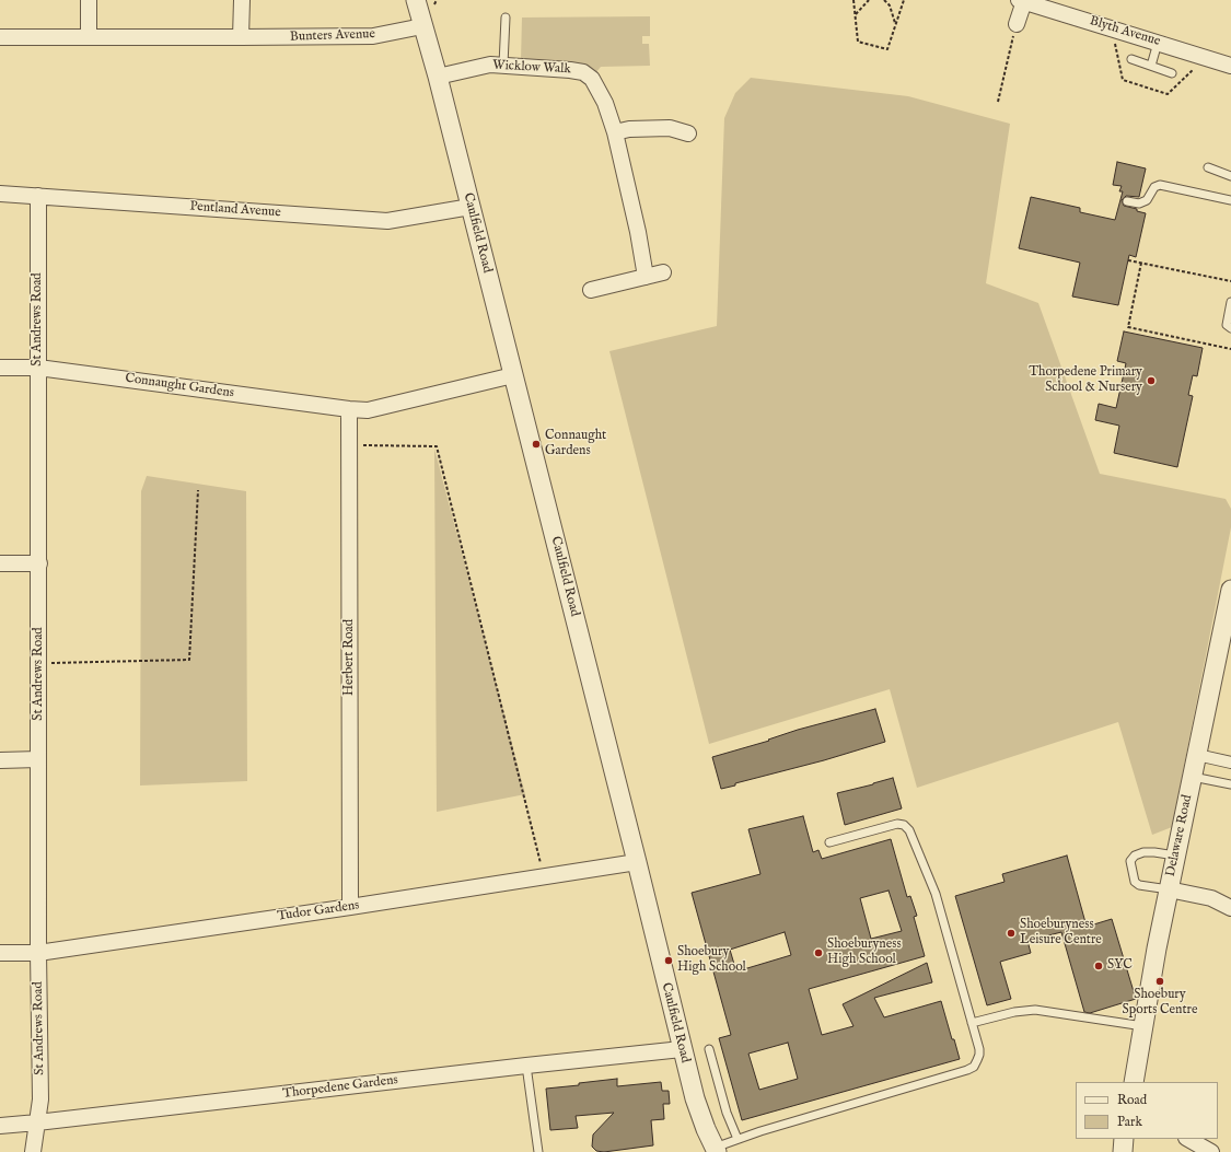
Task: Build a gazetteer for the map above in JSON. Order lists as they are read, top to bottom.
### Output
{
  "streets": {
    "street": [
      "Blyth Avenue",
      "Bunters Avenue",
      "Wicklow Walk",
      "Pentland Avenue",
      "Caulfield Road",
      "St Andrews Road",
      "Connaught Gardens",
      "Herbert Road",
      "Delaware Road",
      "Tudor Gardens",
      "Thorpedene Gardens"
    ]
  },
  "crossings": [
    ["Bunters Avenue", "Caulfield Road"],
    ["Wicklow Walk", "Caulfield Road"],
    ["Pentland Avenue", "Caulfield Road"],
    ["Pentland Avenue", "St Andrews Road"],
    ["Caulfield Road", "Connaught Gardens"],
    ["Caulfield Road", "Tudor Gardens"],
    ["Caulfield Road", "Thorpedene Gardens"],
    ["St Andrews Road", "Connaught Gardens"],
    ["St Andrews Road", "Tudor Gardens"],
    ["St Andrews Road", "Thorpedene Gardens"],
    ["Connaught Gardens", "Herbert Road"],
    ["Herbert Road", "Tudor Gardens"]
  ],
  "places": [
    "Thorpedene Primary School & Nursery",
    "Connaught Gardens",
    "Shoeburyness Leisure Centre",
    "Shoeburyness High School",
    "Shoebury High School",
    "SYC",
    "Shoebury Sports Centre"
  ],
  "legend": ["Road", "Park"]
}
